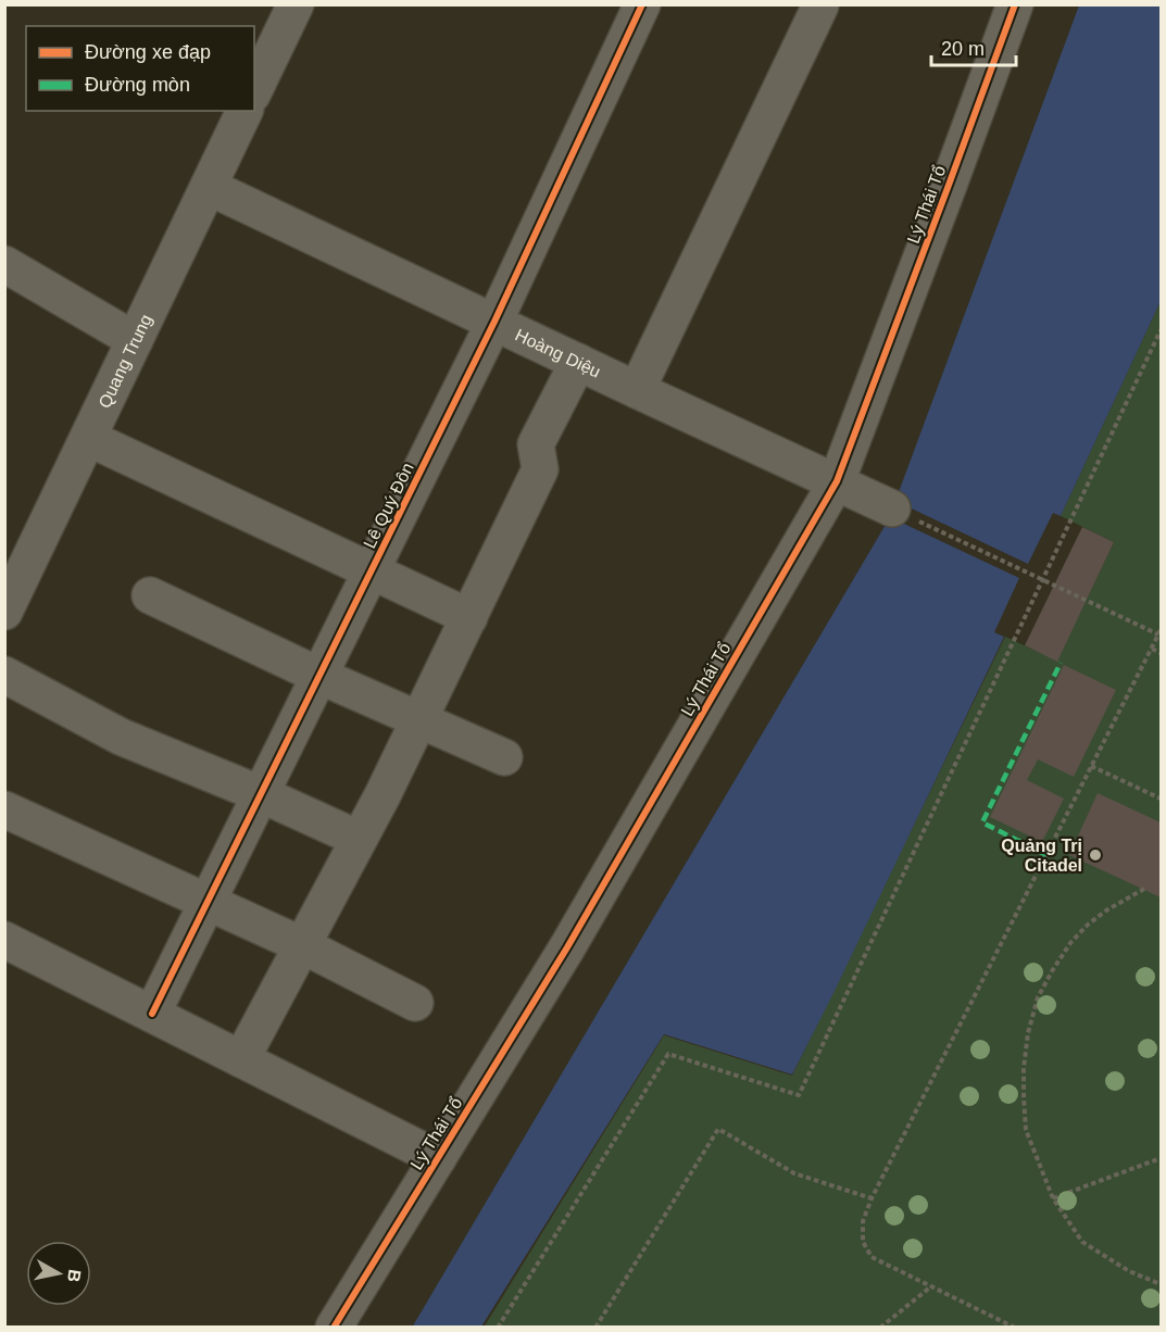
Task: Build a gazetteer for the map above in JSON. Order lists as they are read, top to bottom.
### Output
{
  "streets": {
    "street": [
      "Lý Thái Tổ",
      "Hoàng Diệu",
      "Quang Trung",
      "Lê Quý Đôn"
    ]
  },
  "crossings": [
    ["Lý Thái Tổ", "Hoàng Diệu"],
    ["Hoàng Diệu", "Quang Trung"],
    ["Hoàng Diệu", "Lê Quý Đôn"]
  ],
  "places": ["Quảng Trị Citadel"],
  "legend": ["Đường xe đạp", "Đường mòn"],
  "scale_bar": "20 m",
  "north": "right"
}
